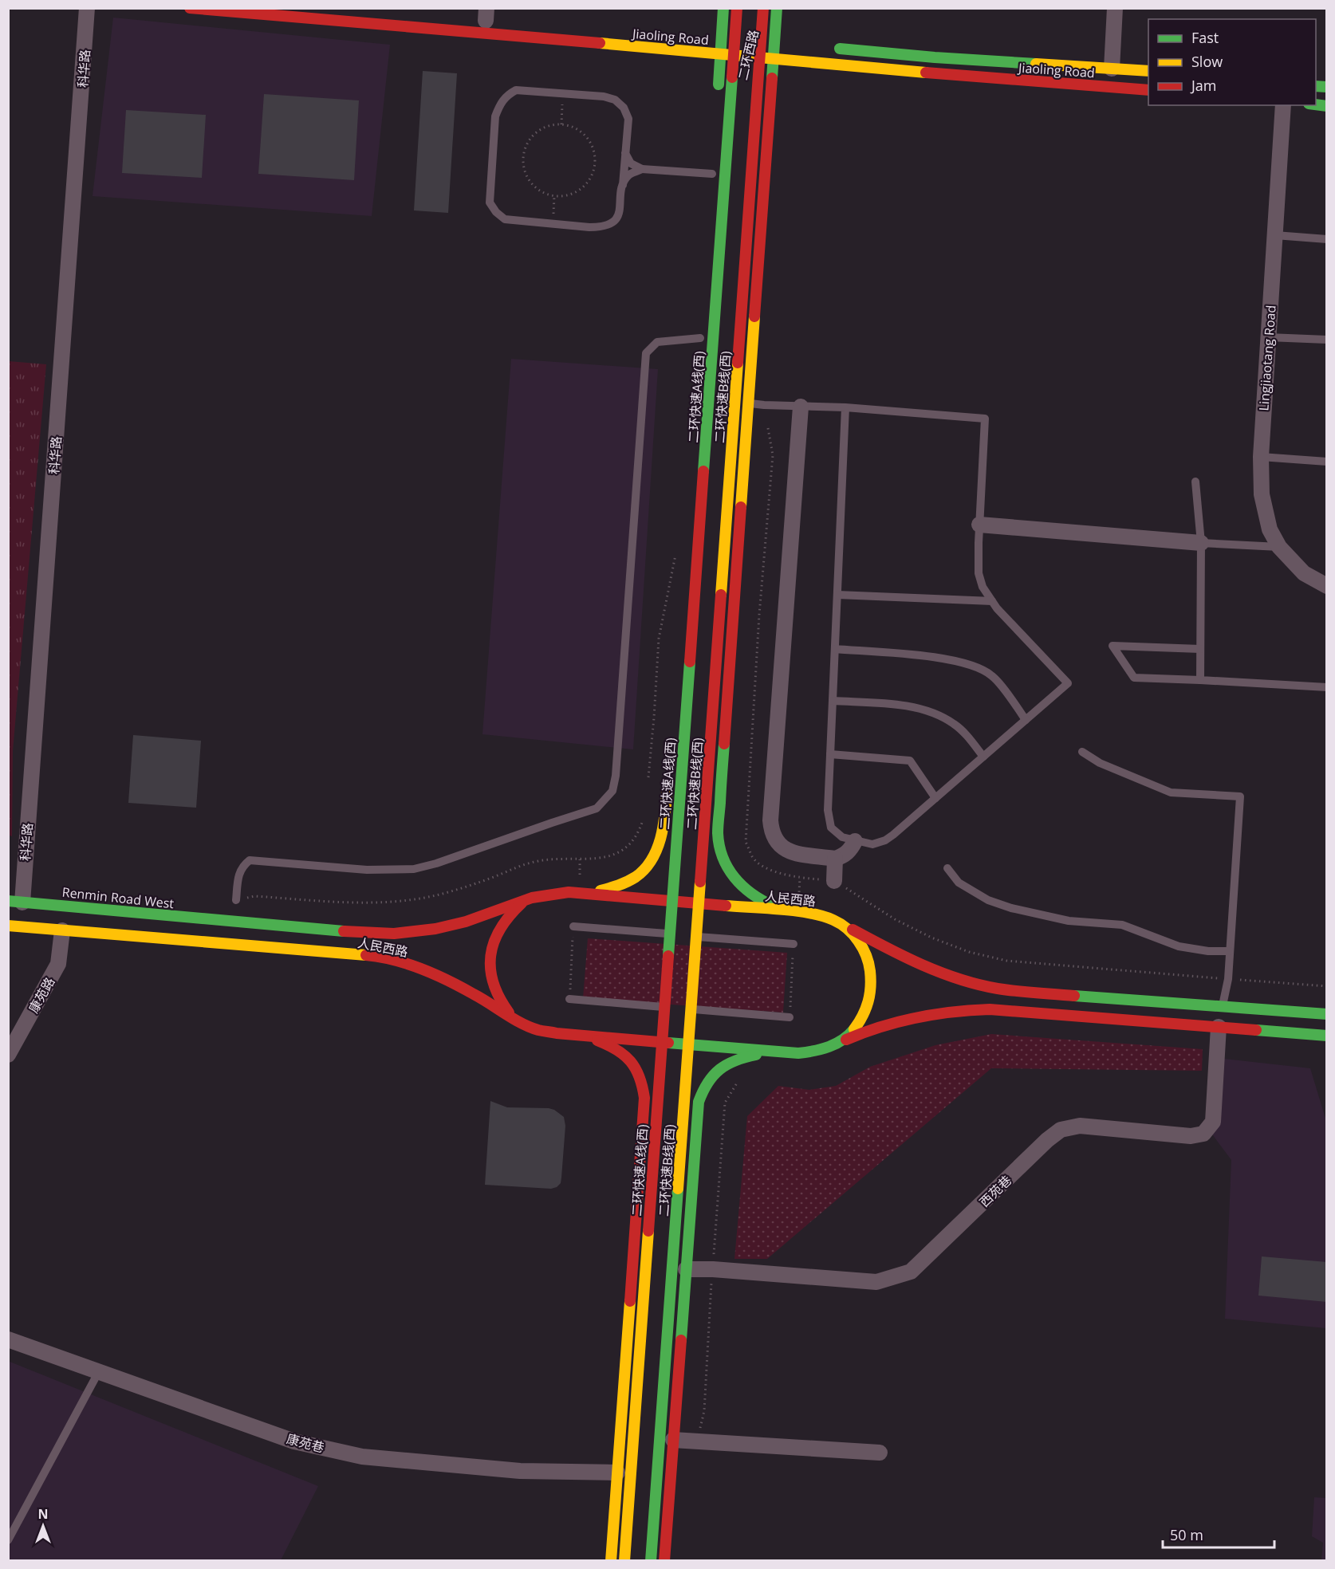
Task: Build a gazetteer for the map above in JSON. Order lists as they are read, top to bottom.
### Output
{
  "streets": {
    "main road": [
      "Jiaoling Road",
      "二环西路",
      "二环快速A线(西)",
      "二环快速B线(西)",
      "人民西路"
    ],
    "street": [
      "科华路",
      "Lingjiaotang Road",
      "康苑路",
      "西苑巷",
      "康苑巷"
    ]
  },
  "crossings": [
    ["Jiaoling Road", "二环西路"],
    ["科华路", "人民西路"],
    ["人民西路", "康苑路"]
  ],
  "legend": ["Fast", "Slow", "Jam"],
  "scale_bar": "50 m",
  "north": "top"
}
